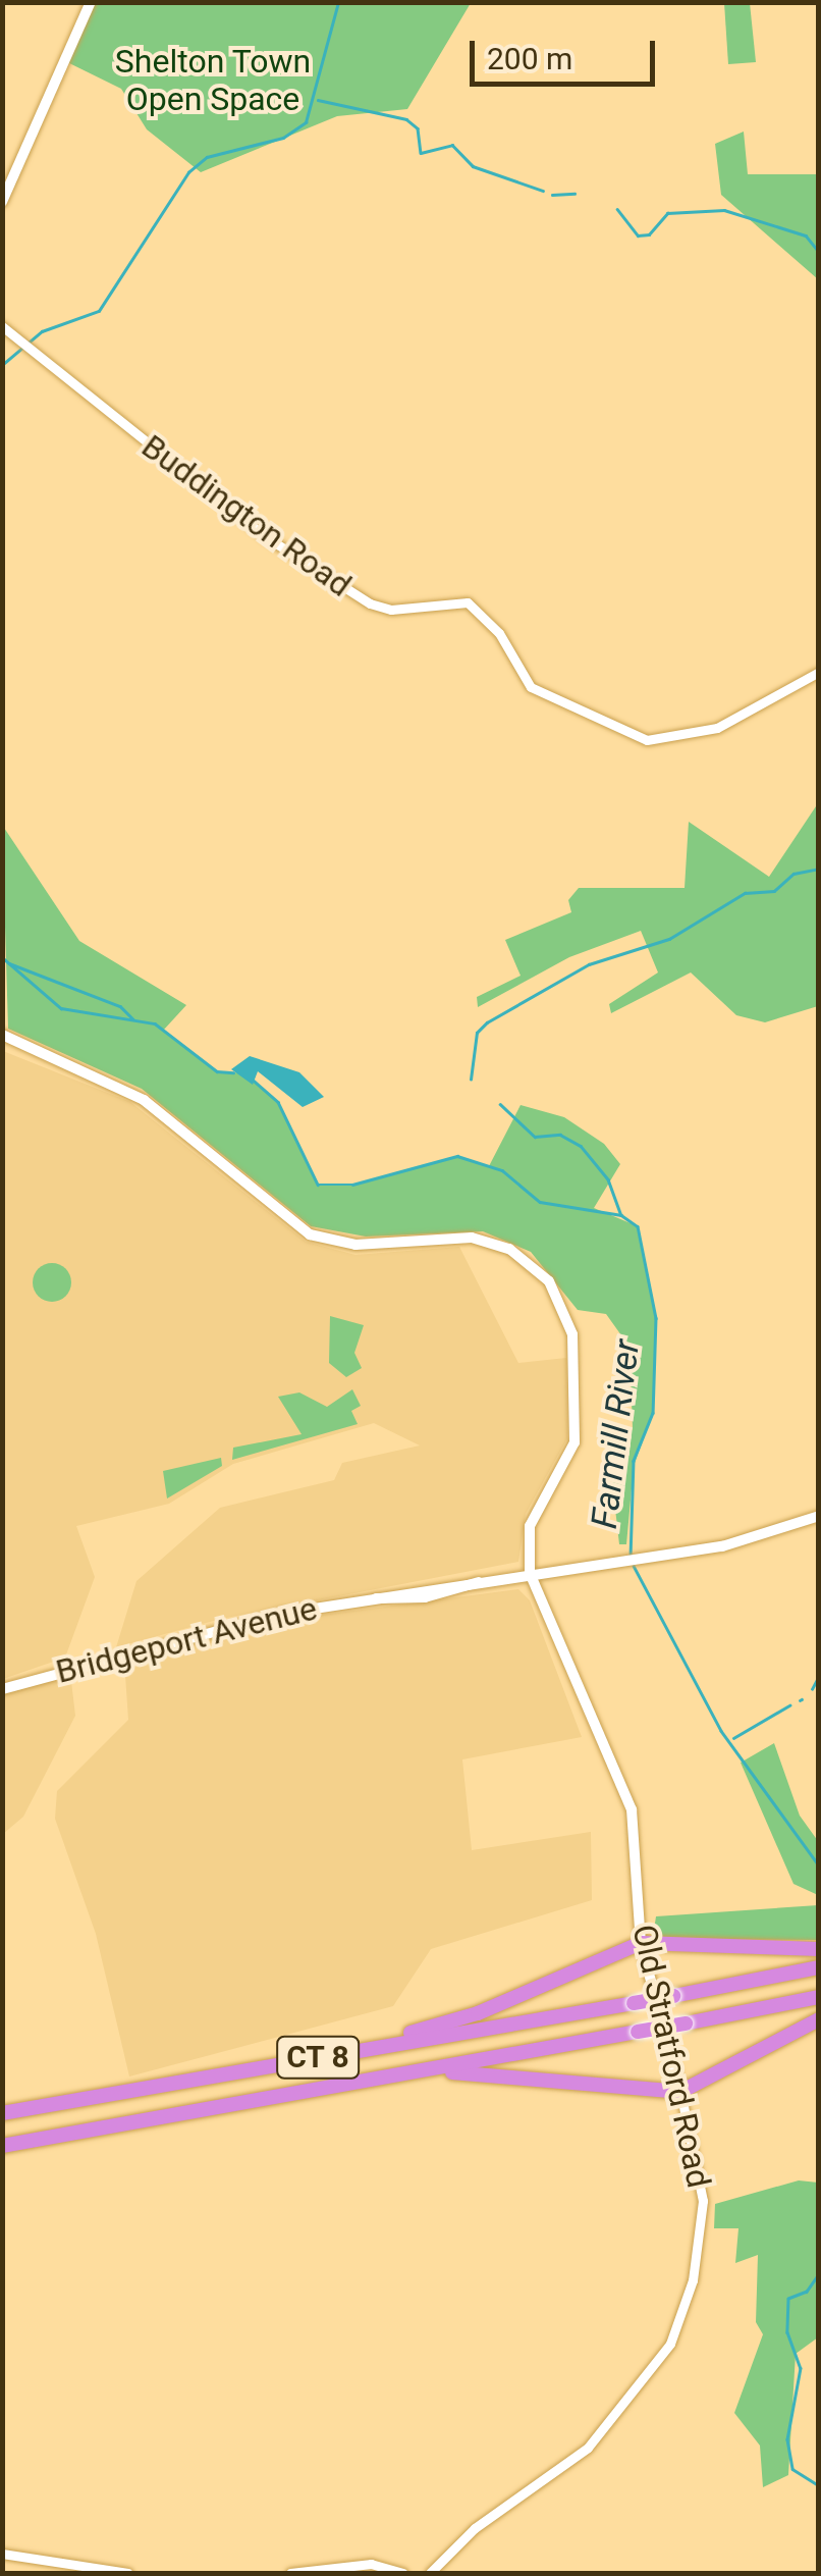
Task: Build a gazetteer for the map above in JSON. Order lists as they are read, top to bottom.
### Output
{
  "streets": {
    "highway": ["CT 8"],
    "main road": ["Bridgeport Avenue", "Old Stratford Road"],
    "street": ["Buddington Road"]
  },
  "crossings": [
    ["Bridgeport Avenue", "Old Stratford Road"]
  ],
  "water": ["Farmill River"],
  "parks": ["Shelton Town Open Space"],
  "scale_bar": "200 m"
}
